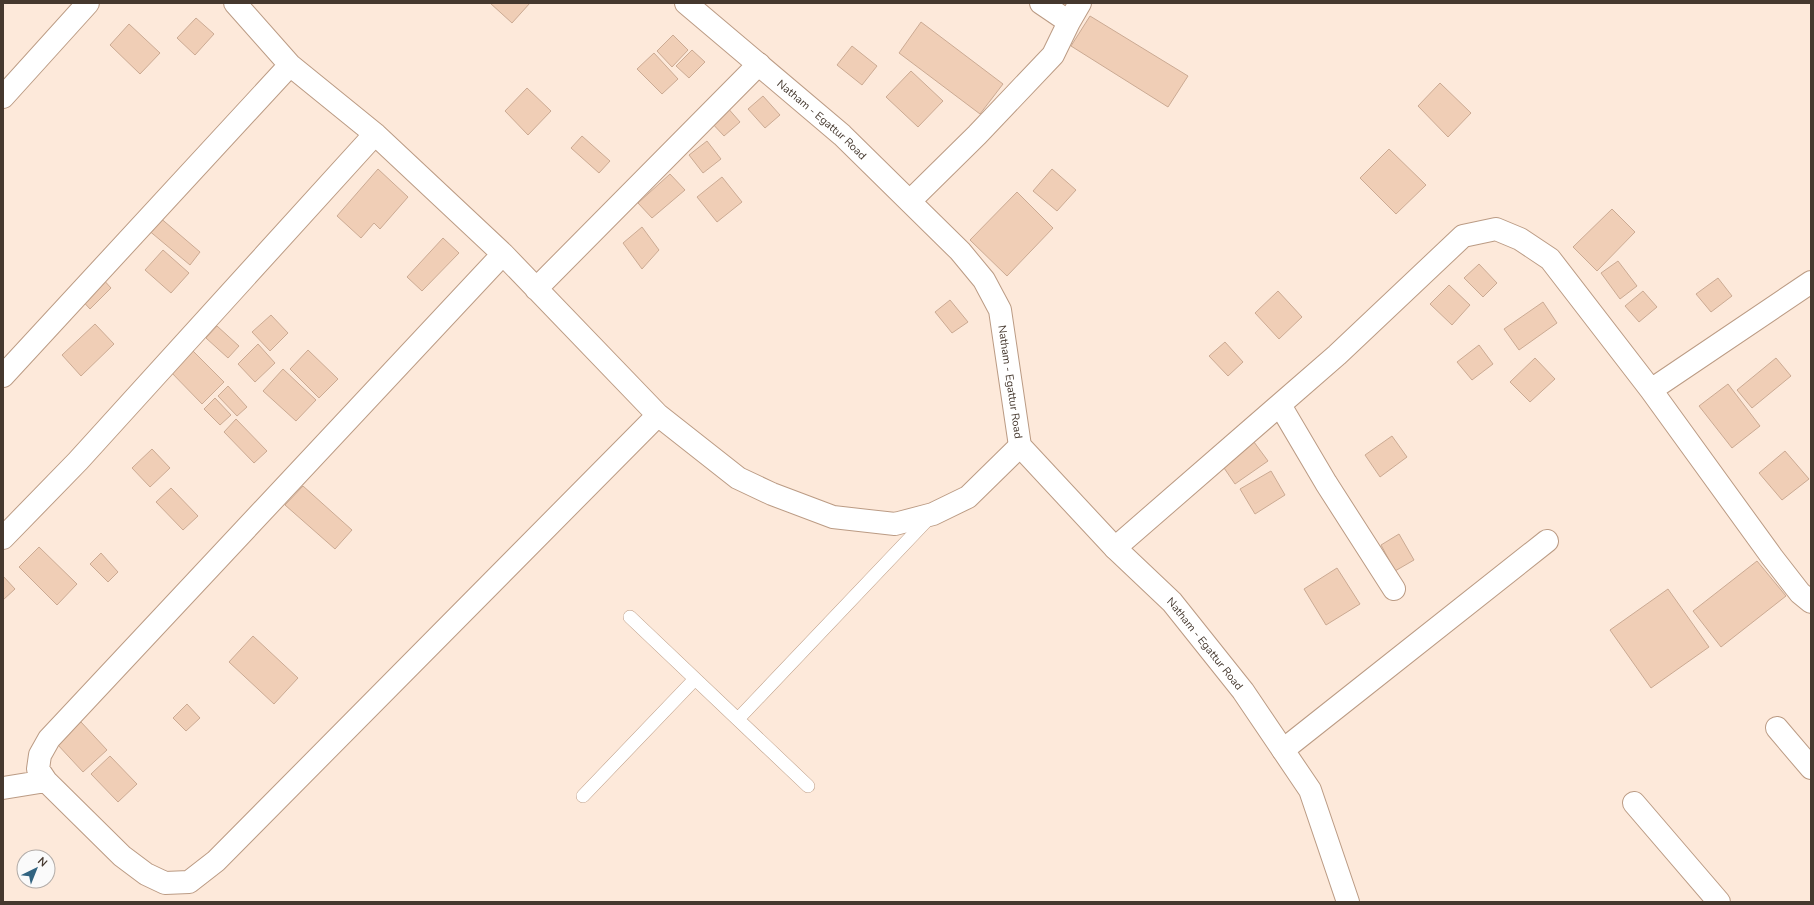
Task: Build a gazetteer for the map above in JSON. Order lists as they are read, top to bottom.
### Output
{
  "streets": {
    "street": ["Natham - Egattur Road"]
  },
  "north": "top right"
}
